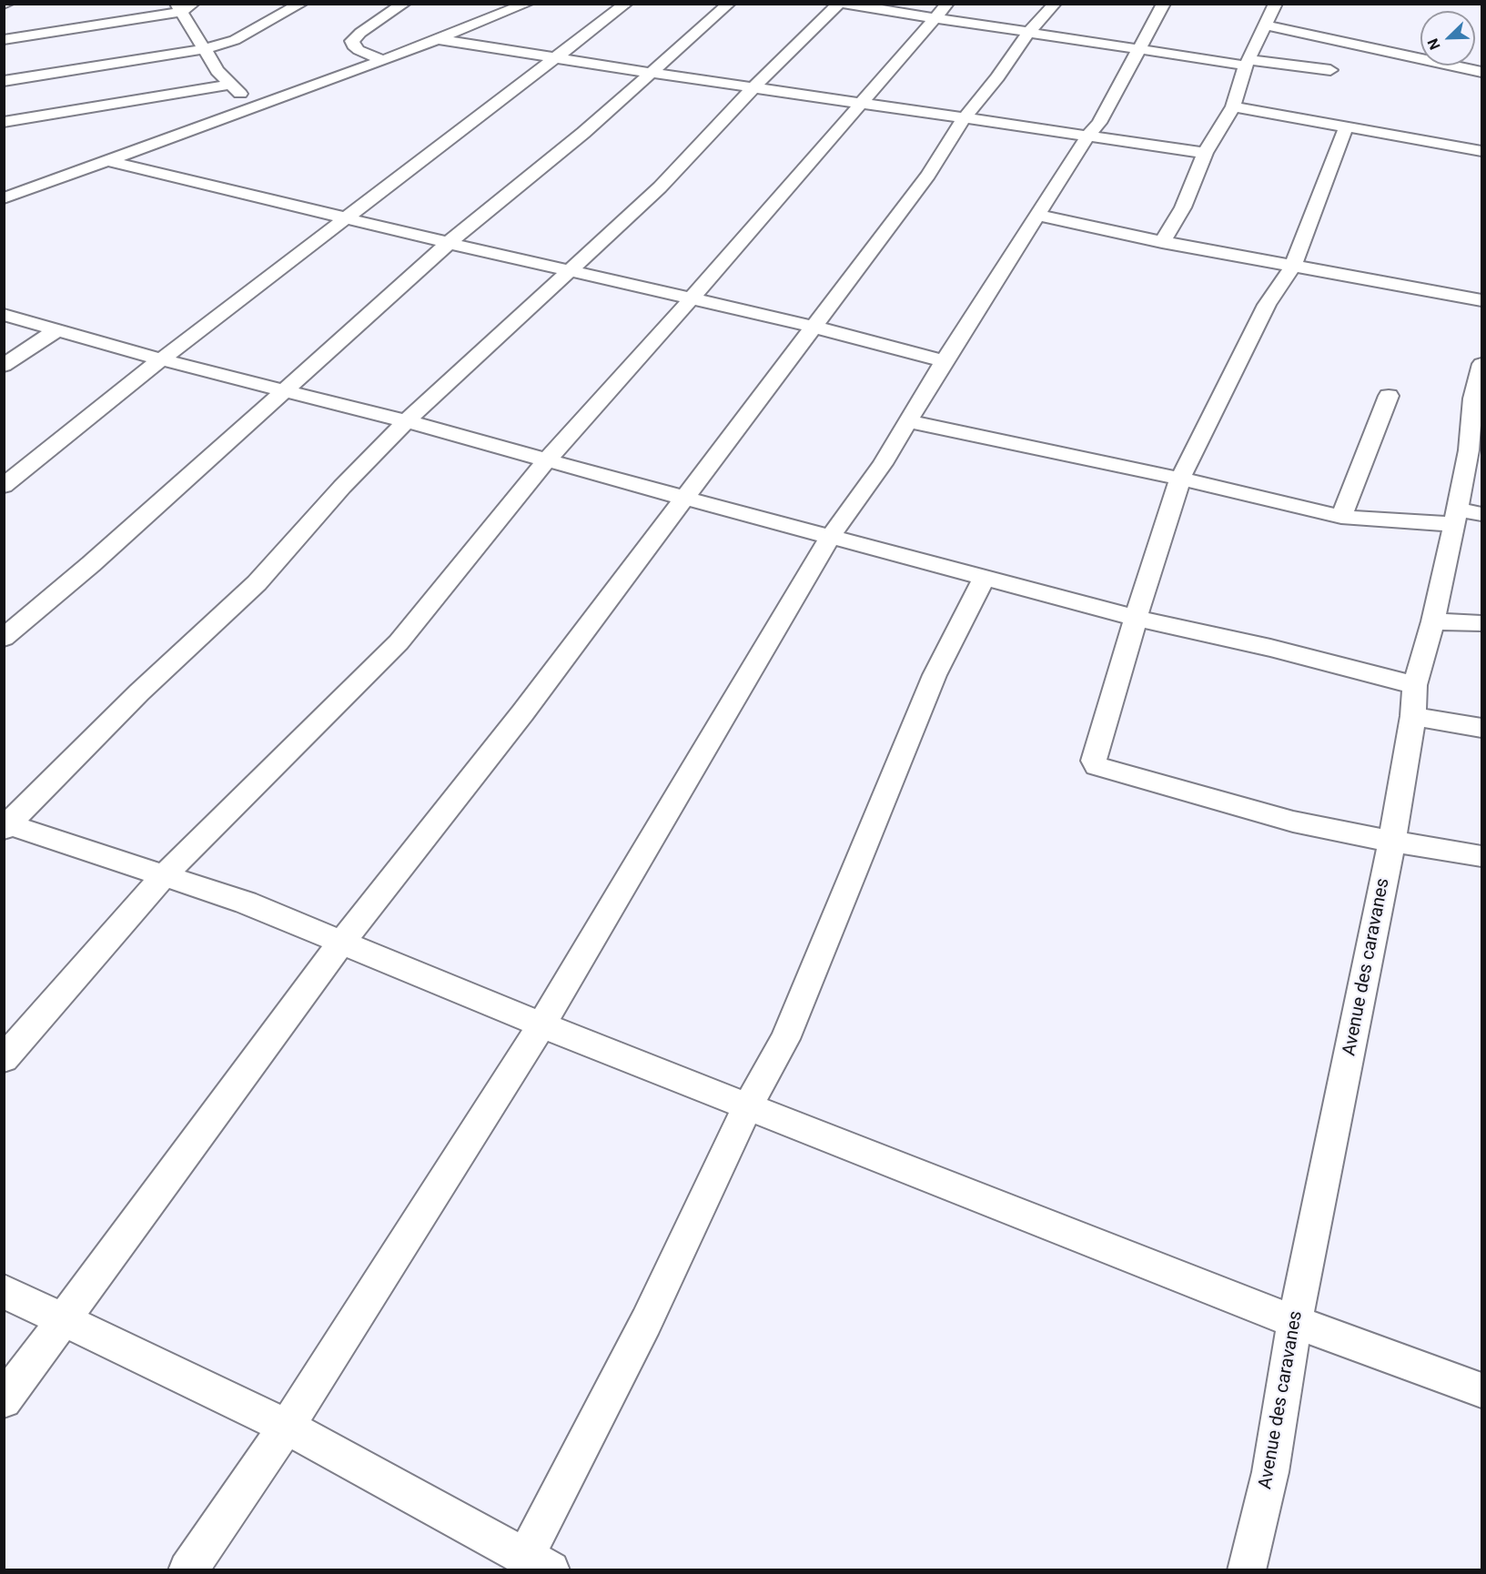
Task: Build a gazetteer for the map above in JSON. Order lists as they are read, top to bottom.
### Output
{
  "streets": {
    "street": ["Avenue des caravanes"]
  },
  "north": "bottom left"
}
